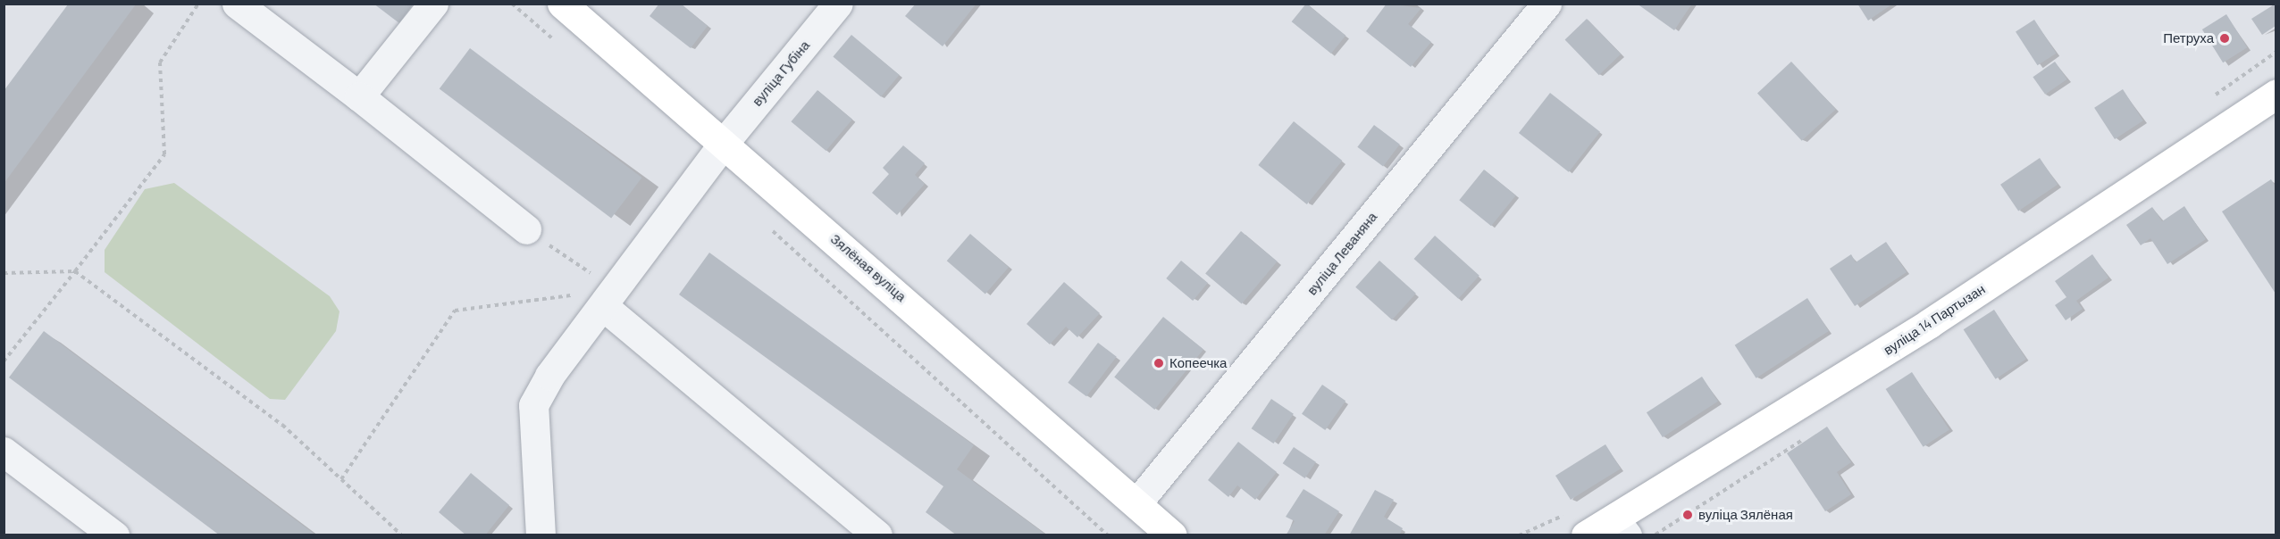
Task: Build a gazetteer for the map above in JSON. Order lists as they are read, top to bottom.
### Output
{
  "streets": {
    "main road": ["Зялёная вуліца", "вуліца 14 Партызан"],
    "street": ["вуліца Губіна", "вуліца Леваняна"]
  },
  "crossings": [
    ["вуліца Губіна", "Зялёная вуліца"],
    ["вуліца Леваняна", "Зялёная вуліца"]
  ],
  "places": ["Петруха", "Копеечка", "вуліца Зялёная"]
}
